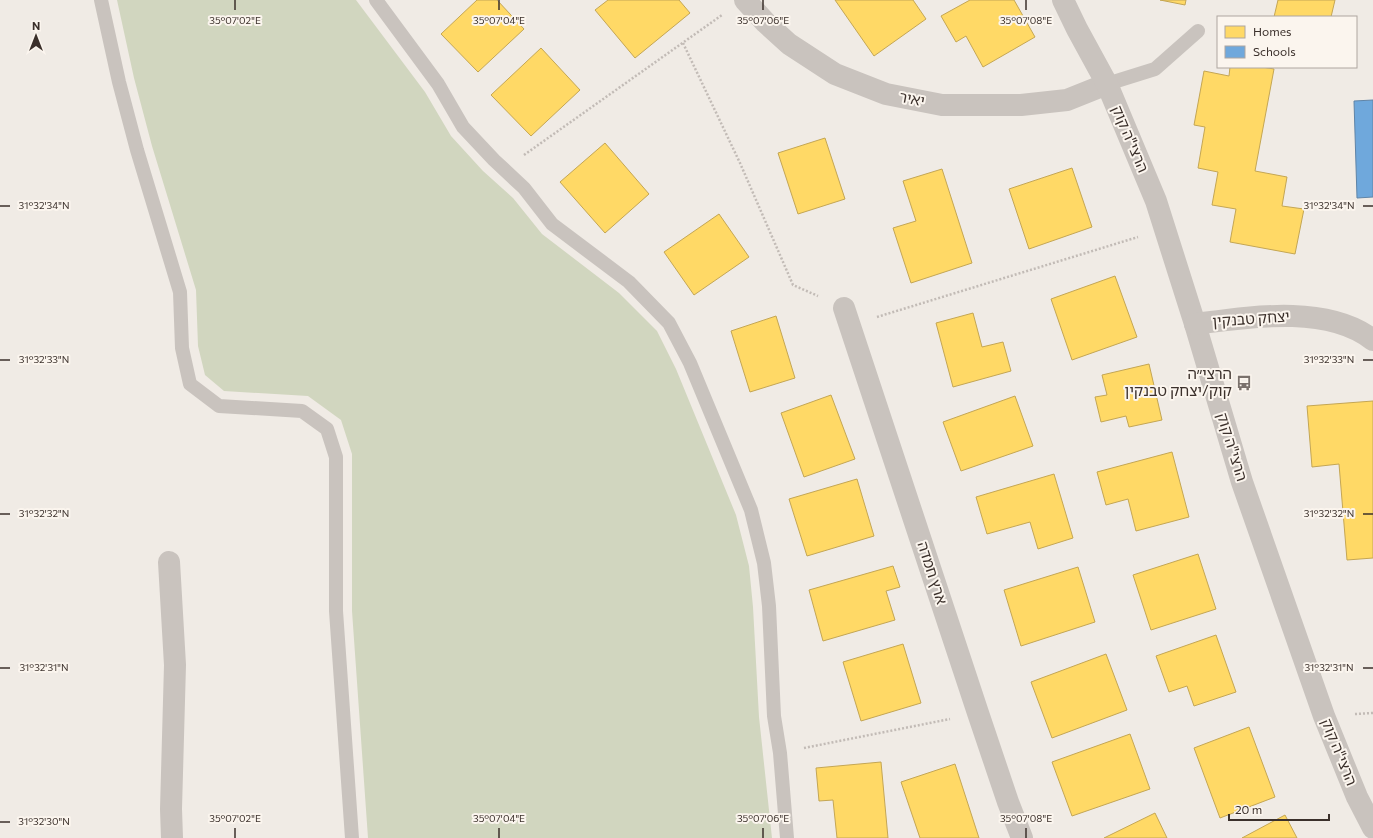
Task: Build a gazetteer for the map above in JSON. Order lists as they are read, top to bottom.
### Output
{
  "streets": {
    "street": [
      "יאיר",
      "הרצי\"ה קוק",
      "יצחק טבנקין",
      "ארץ חמדה"
    ]
  },
  "crossings": [
    ["יאיר", "הרצי\"ה קוק"],
    ["הרצי\"ה קוק", "יצחק טבנקין"]
  ],
  "places": {
    "bus stop": ["הרצי״ה קוק/יצחק טבנקין"]
  },
  "legend": ["Homes", "Schools"],
  "scale_bar": "20 m",
  "north": "top",
  "coordinates": [
    "35°07'02\"E",
    "35°07'04\"E",
    "35°07'06\"E",
    "35°07'08\"E",
    "31°32'34\"N",
    "31°32'33\"N",
    "31°32'32\"N",
    "31°32'31\"N",
    "31°32'30\"N"
  ]
}
